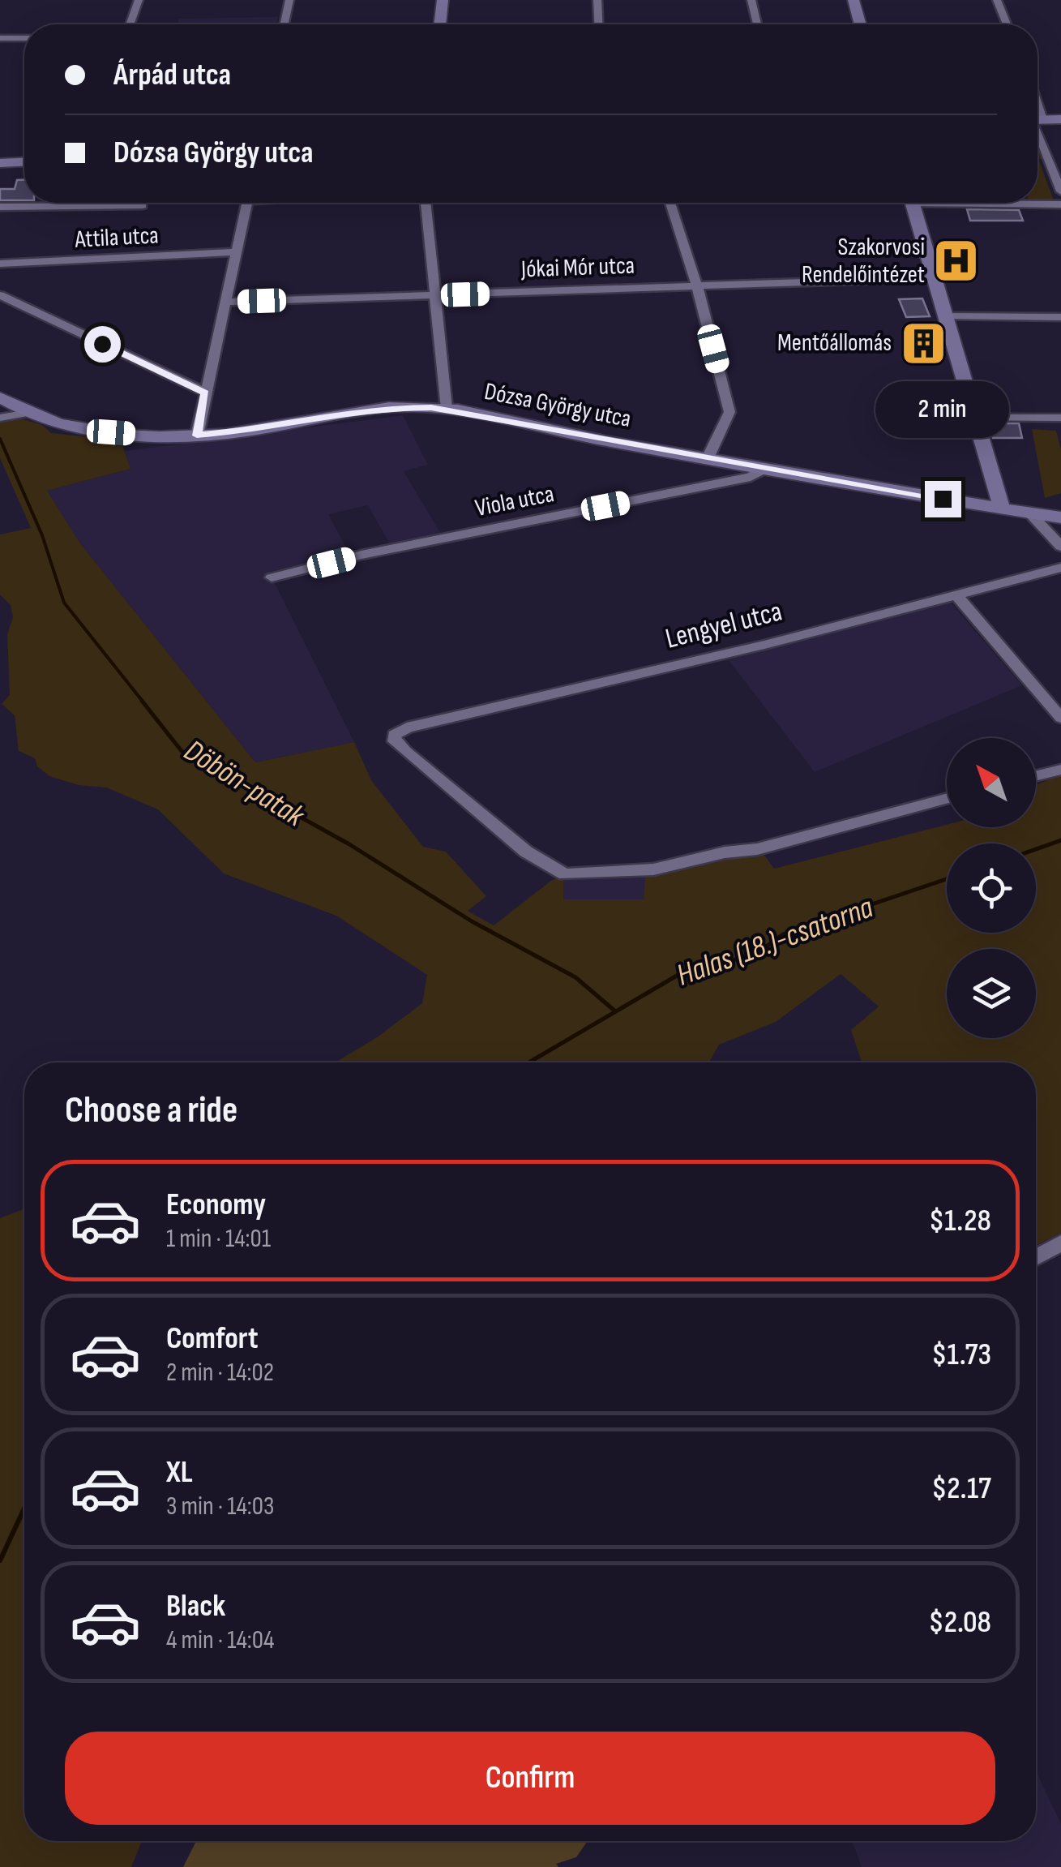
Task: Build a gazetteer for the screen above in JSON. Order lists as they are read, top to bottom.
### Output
{
  "streets": {
    "main road": ["Dózsa György utca"],
    "street": [
      "Attila utca",
      "Jókai Mór utca",
      "Viola utca",
      "Lengyel utca"
    ]
  },
  "crossings": [
    ["Dózsa György utca", "Viola utca"]
  ],
  "water": ["Döbön-patak", "Halas (18.)-csatorna"],
  "places": {
    "hospital": ["Szakorvosi Rendelőintézet"],
    "building": ["Mentőállomás"]
  },
  "north": "top left",
  "page": {
    "banner": ["Árpád utca", "Dózsa György utca"],
    "bubble": "2 min",
    "heading": "Choose a ride",
    "list": [
      {
        "name": "Economy",
        "note": "1 min · 14:01",
        "value": "$1.28"
      },
      {
        "name": "Comfort",
        "note": "2 min · 14:02",
        "value": "$1.73"
      },
      {
        "name": "XL",
        "note": "3 min · 14:03",
        "value": "$2.17"
      },
      {
        "name": "Black",
        "note": "4 min · 14:04",
        "value": "$2.08"
      }
    ],
    "buttons": "Confirm"
  }
}
